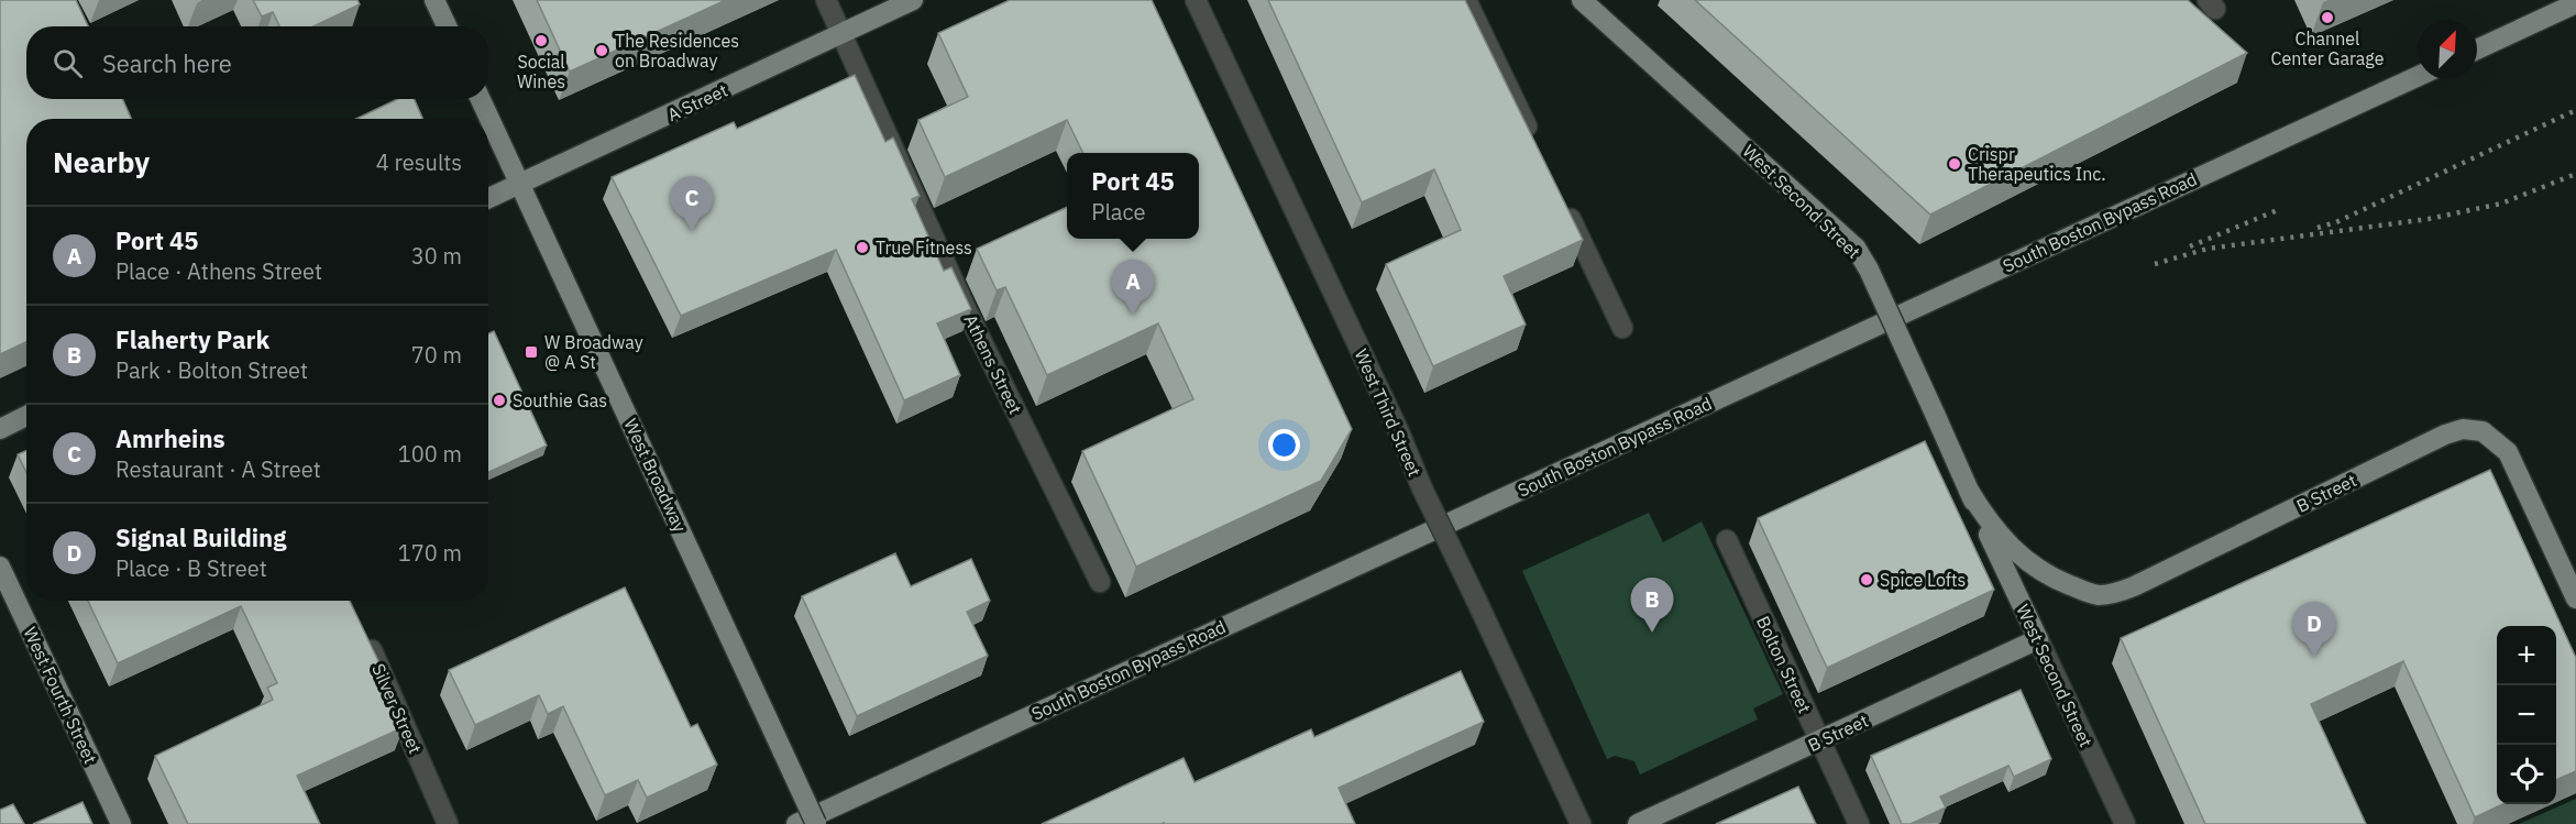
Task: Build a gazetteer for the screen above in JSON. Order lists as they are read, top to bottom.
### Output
{
  "streets": {
    "main road": [
      "A Street",
      "West Second Street",
      "South Boston Bypass Road",
      "West Broadway",
      "B Street",
      "West Fourth Street"
    ],
    "street": [
      "Athens Street",
      "West Third Street",
      "Bolton Street",
      "Silver Street"
    ]
  },
  "crossings": [
    ["A Street", "Athens Street"],
    ["A Street", "West Broadway"],
    ["West Second Street", "B Street"],
    ["B Street", "Bolton Street"]
  ],
  "places": {
    "other": [
      "Channel Center Garage",
      "Social Wines",
      "The Residences on Broadway",
      "Crispr Therapeutics Inc.",
      "True Fitness",
      "Southie Gas",
      "Spice Lofts"
    ],
    "transit": ["W Broadway @ A St"]
  },
  "north": "top right",
  "page": {
    "search": "Search here",
    "heading": ["Nearby", "4 results"],
    "popup": ["Port 45", "Place"],
    "pins": [
      "C",
      "A",
      "B",
      "D"
    ],
    "list": [
      {
        "mark": "A",
        "name": "Port 45",
        "note": "Place · Athens Street",
        "value": "30 m"
      },
      {
        "mark": "B",
        "name": "Flaherty Park",
        "note": "Park · Bolton Street",
        "value": "70 m"
      },
      {
        "mark": "C",
        "name": "Amrheins",
        "note": "Restaurant · A Street",
        "value": "100 m"
      },
      {
        "mark": "D",
        "name": "Signal Building",
        "note": "Place · B Street",
        "value": "170 m"
      }
    ],
    "map_buttons": ["+", "−"]
  }
}
